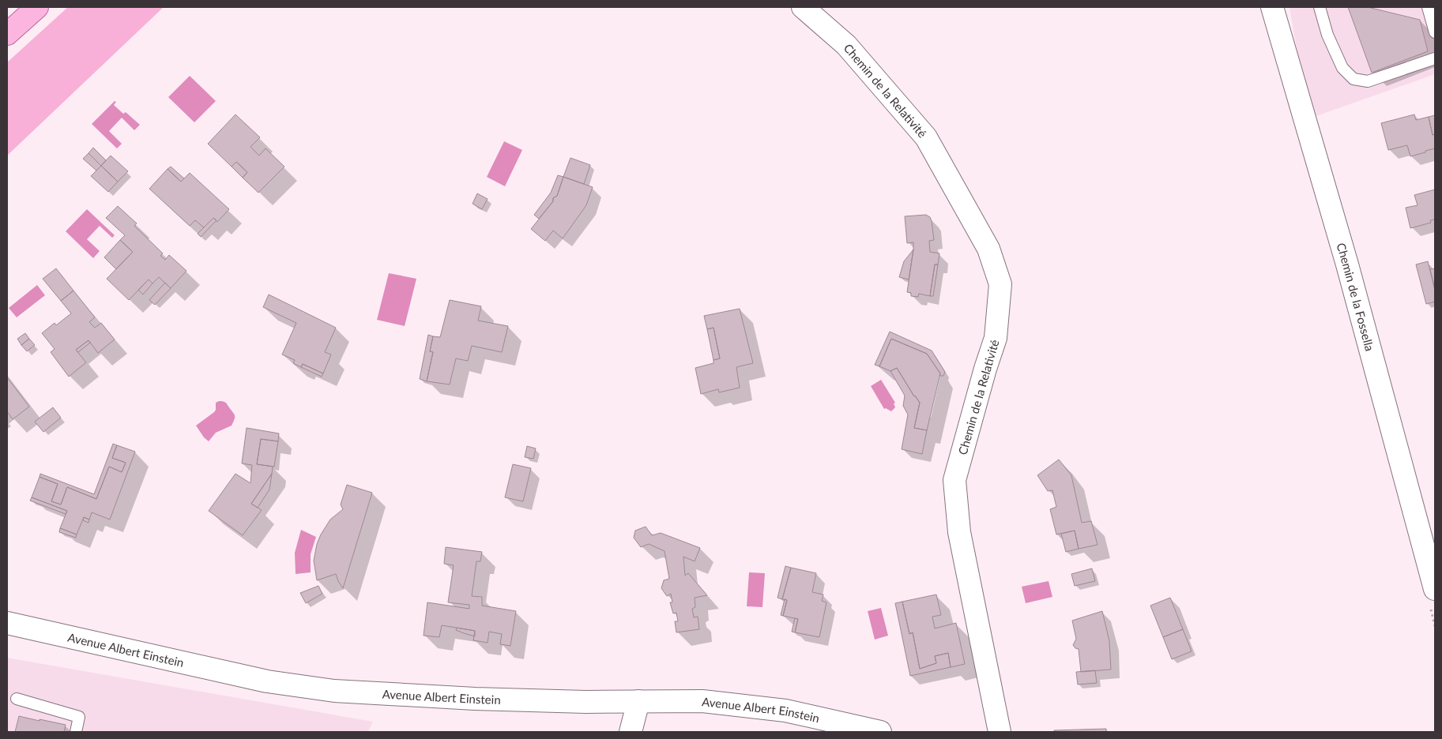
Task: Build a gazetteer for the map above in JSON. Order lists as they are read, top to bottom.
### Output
{
  "streets": {
    "street": ["Chemin de la Relativité", "Chemin de la Fossella", "Avenue Albert Einstein"]
  }
}
